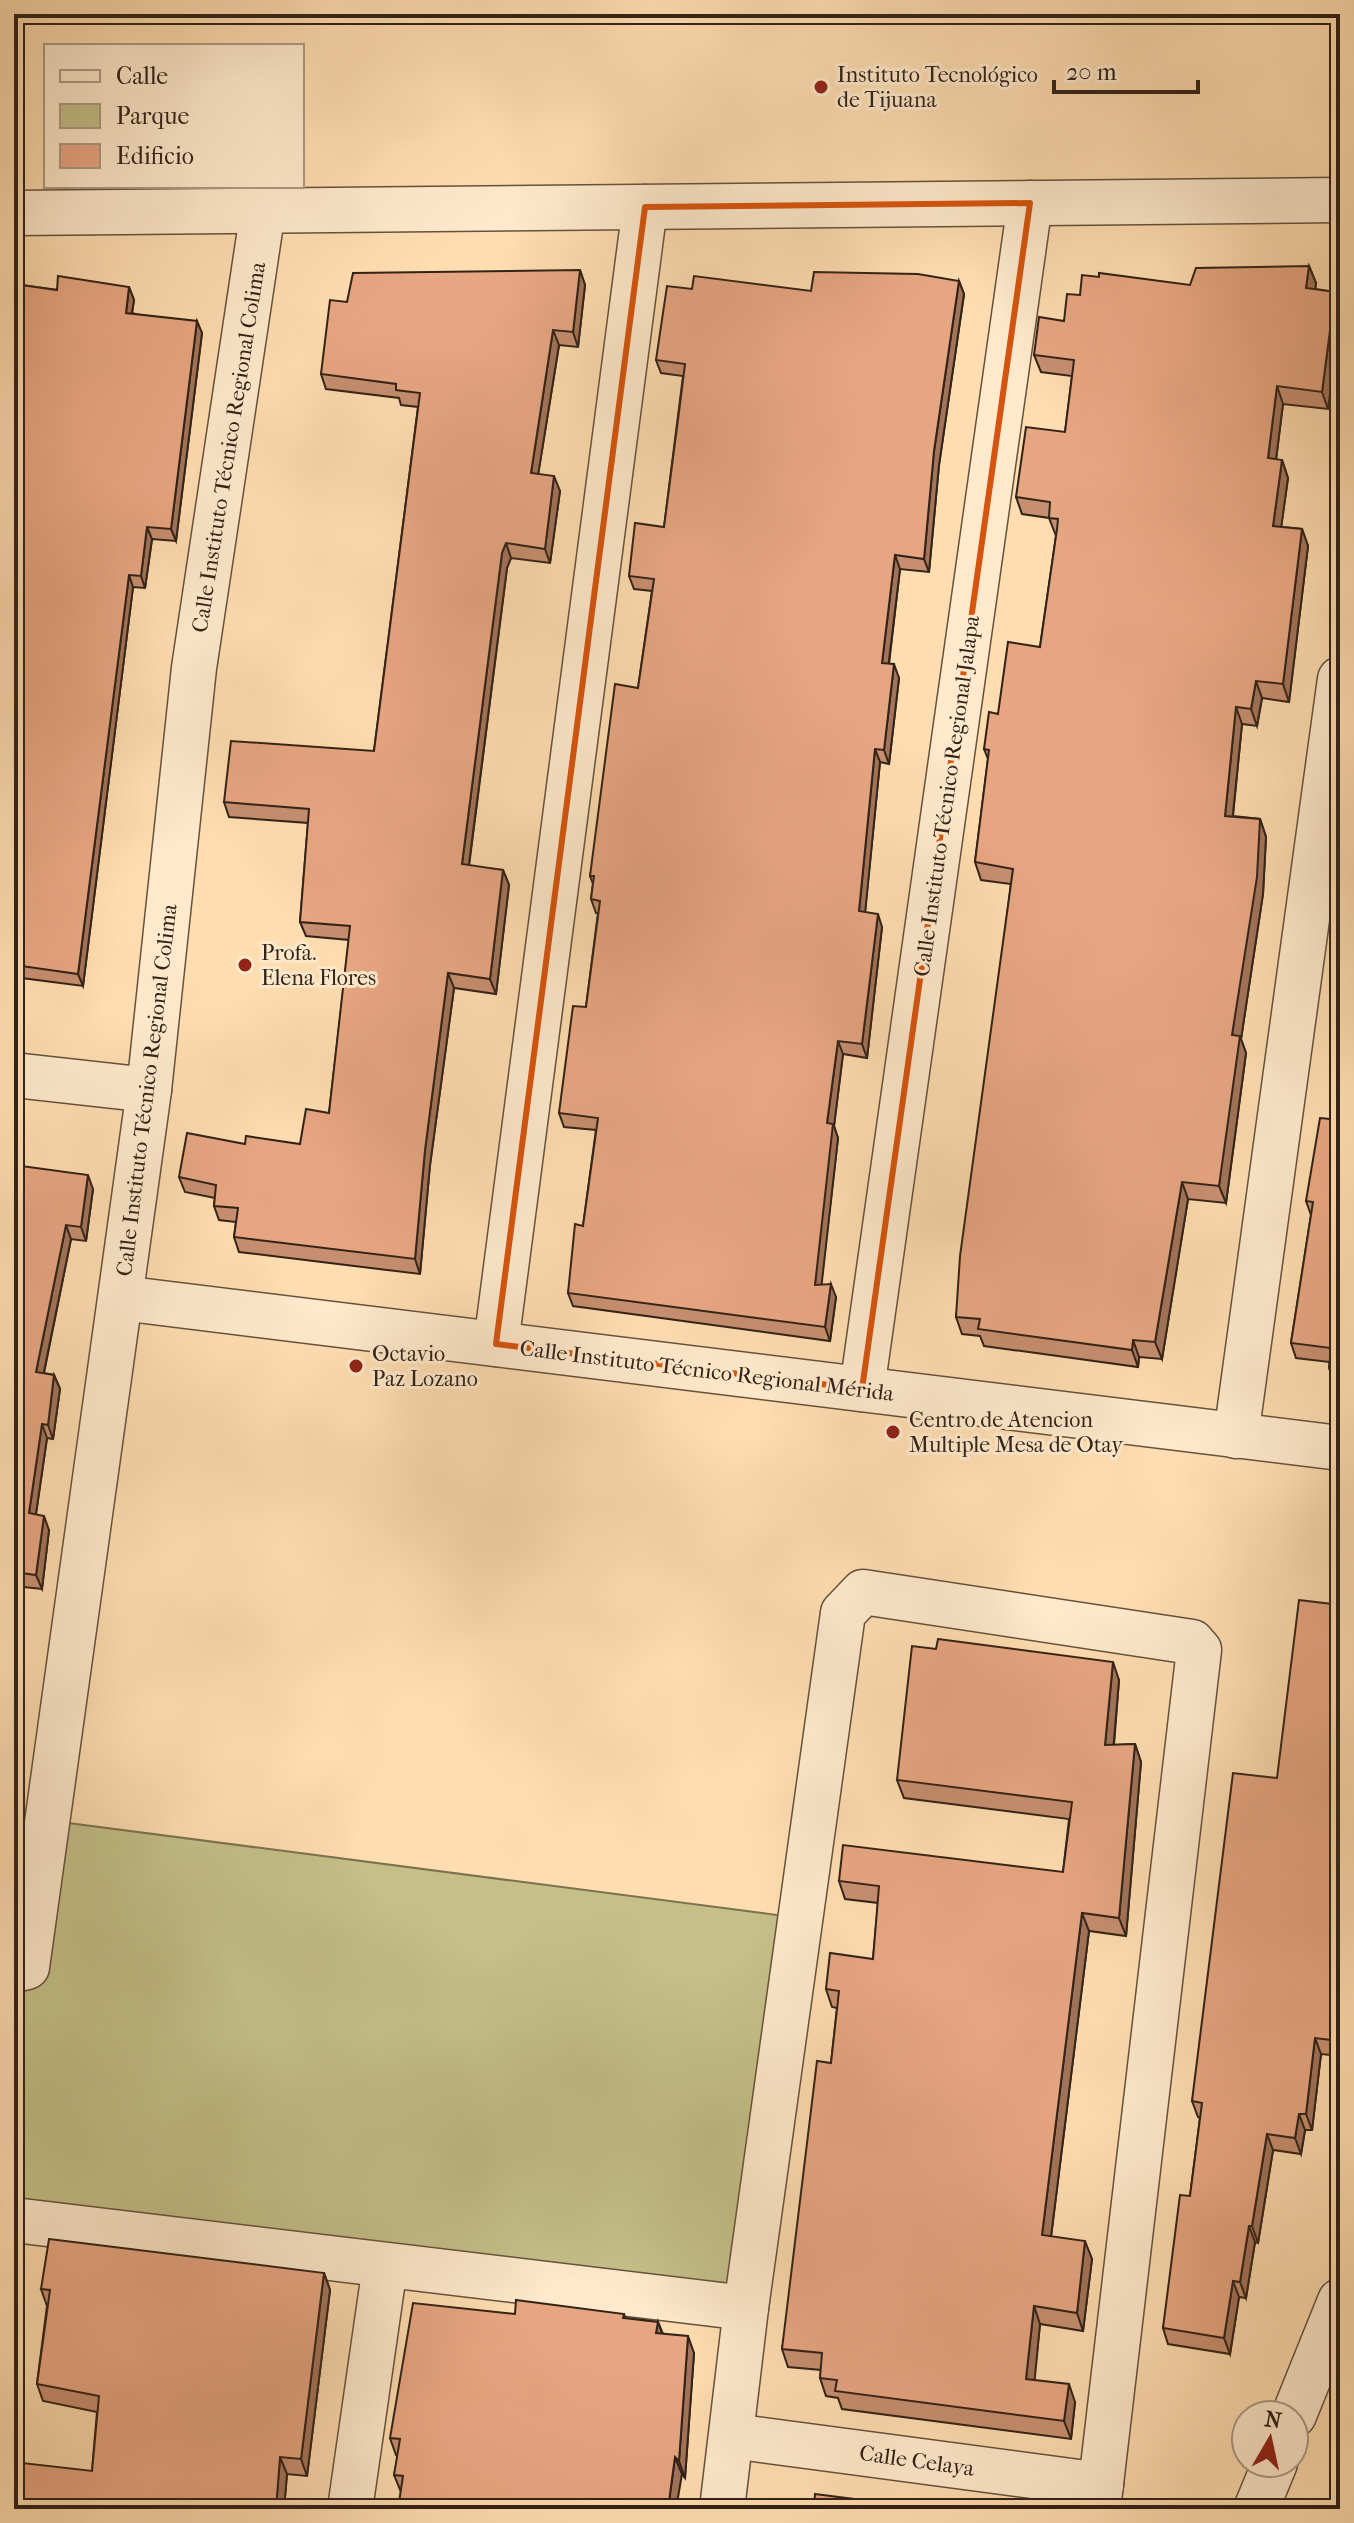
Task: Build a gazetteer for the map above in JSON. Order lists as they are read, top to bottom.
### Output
{
  "streets": {
    "street": [
      "Calle Instituto Técnico Regional Colima",
      "Calle Instituto Técnico Regional Jalapa",
      "Calle Instituto Técnico Regional Mérida",
      "Calle Celaya"
    ]
  },
  "crossings": [
    ["Calle Instituto Técnico Regional Colima", "Calle Instituto Técnico Regional Mérida"],
    ["Calle Instituto Técnico Regional Jalapa", "Calle Instituto Técnico Regional Mérida"]
  ],
  "places": [
    "Instituto Tecnológico de Tijuana",
    "Profa. Elena Flores",
    "Octavio Paz Lozano",
    "Centro de Atencion Multiple Mesa de Otay"
  ],
  "legend": ["Calle", "Parque", "Edificio"],
  "scale_bar": "20 m",
  "north": "top"
}
